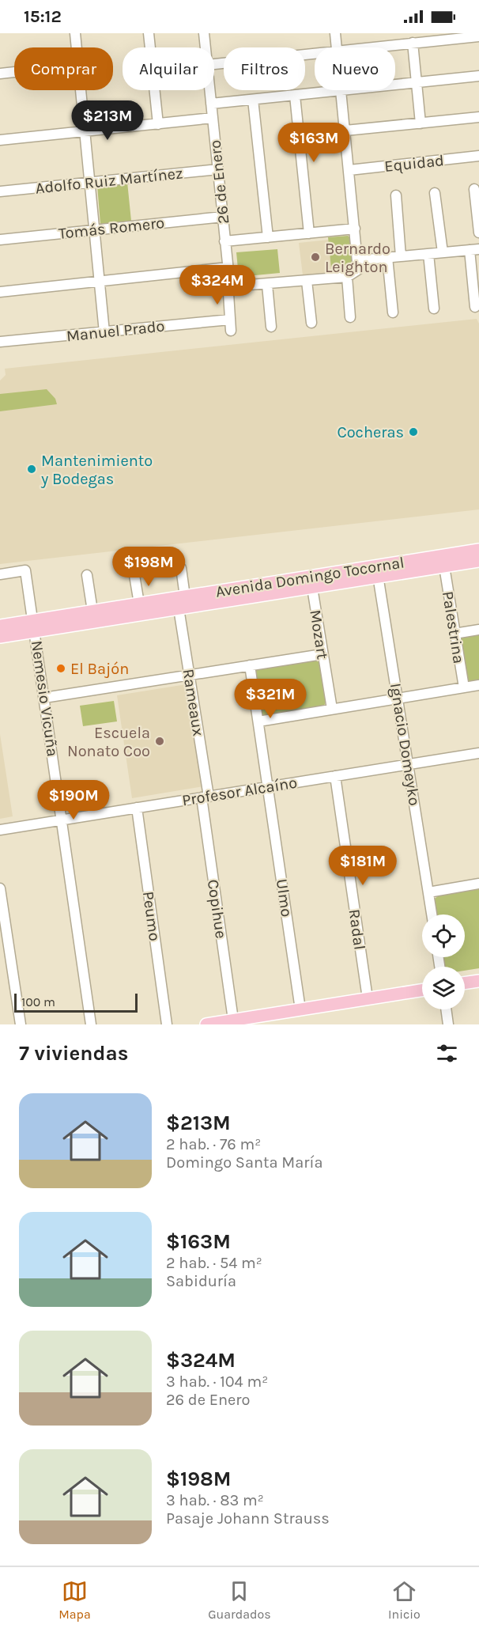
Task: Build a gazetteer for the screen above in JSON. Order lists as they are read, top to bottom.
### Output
{
  "streets": {
    "main road": ["Avenida Domingo Tocornal"],
    "street": [
      "Equidad",
      "Adolfo Ruiz Martínez",
      "26 de Enero",
      "Tomás Romero",
      "Manuel Prado",
      "Palestrina",
      "Mozart",
      "Nemesio Vicuña",
      "Rameaux",
      "Ignacio Domeyko",
      "Profesor Alcaíno",
      "Ulmo",
      "Copihue",
      "Peumo",
      "Radal"
    ]
  },
  "crossings": [
    ["Adolfo Ruiz Martínez", "26 de Enero"],
    ["26 de Enero", "Tomás Romero"],
    ["26 de Enero", "Manuel Prado"],
    ["Avenida Domingo Tocornal", "Palestrina"],
    ["Avenida Domingo Tocornal", "Mozart"],
    ["Avenida Domingo Tocornal", "Nemesio Vicuña"],
    ["Avenida Domingo Tocornal", "Rameaux"],
    ["Avenida Domingo Tocornal", "Ignacio Domeyko"],
    ["Nemesio Vicuña", "Profesor Alcaíno"],
    ["Rameaux", "Profesor Alcaíno"],
    ["Rameaux", "Copihue"],
    ["Ignacio Domeyko", "Profesor Alcaíno"],
    ["Profesor Alcaíno", "Ulmo"],
    ["Profesor Alcaíno", "Copihue"],
    ["Profesor Alcaíno", "Peumo"],
    ["Profesor Alcaíno", "Radal"]
  ],
  "places": [
    "Bernardo Leighton",
    "Cocheras",
    "Mantenimiento y Bodegas",
    "El Bajón",
    "Escuela Nonato Coo"
  ],
  "scale_bar": "100 m",
  "page": {
    "status": "15:12",
    "chip": [
      "Comprar",
      "Alquilar",
      "Filtros",
      "Nuevo"
    ],
    "price": [
      "$213M",
      "$163M",
      "$324M",
      "$198M",
      "$321M",
      "$190M",
      "$181M"
    ],
    "scale": "100 m",
    "heading": "7 viviendas",
    "list": [
      {
        "name": "$213M",
        "note": "2 hab. · 76 m² · Domingo Santa María"
      },
      {
        "name": "$163M",
        "note": "2 hab. · 54 m² · Sabiduría"
      },
      {
        "name": "$324M",
        "note": "3 hab. · 104 m² · 26 de Enero"
      },
      {
        "name": "$198M",
        "note": "3 hab. · 83 m² · Pasaje Johann Strauss"
      }
    ],
    "tabs": ["Mapa", "Guardados", "Inicio"]
  }
}
